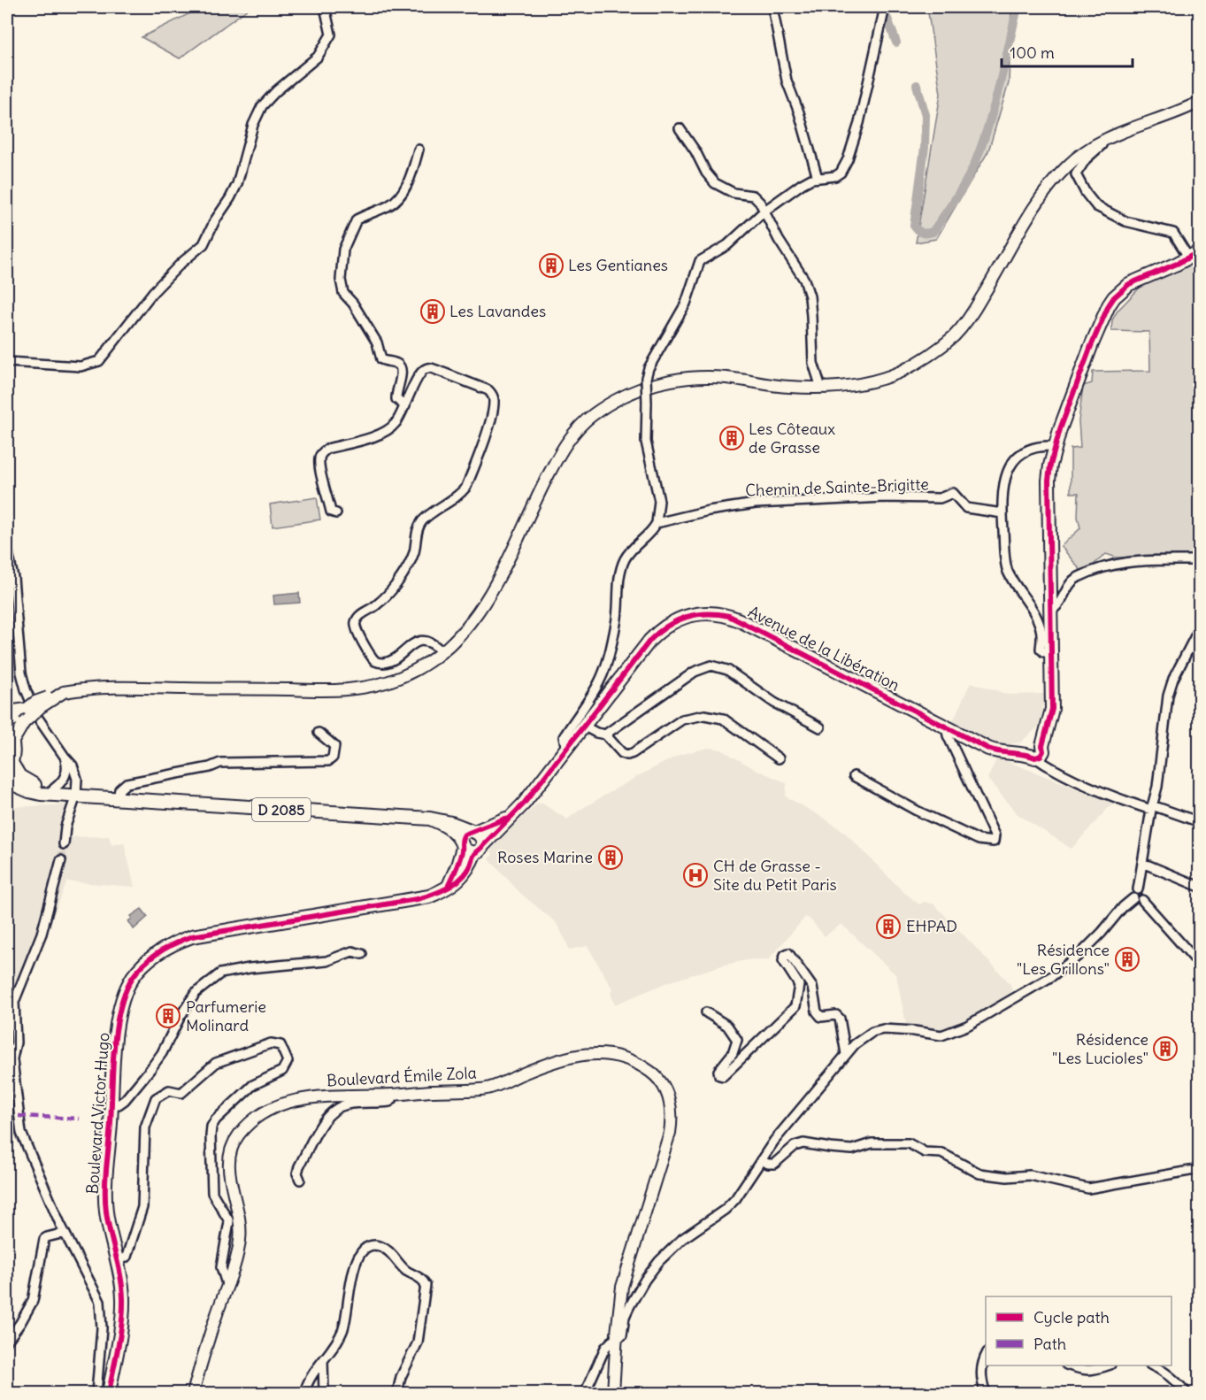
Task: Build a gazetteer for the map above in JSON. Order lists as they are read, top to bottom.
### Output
{
  "streets": {
    "main road": ["Avenue de la Libération", "D 2085", "Boulevard Victor Hugo"],
    "street": ["Chemin de Sainte-Brigitte", "Boulevard Émile Zola"]
  },
  "crossings": [
    ["Avenue de la Libération", "D 2085"],
    ["Avenue de la Libération", "Boulevard Victor Hugo"],
    ["D 2085", "Boulevard Victor Hugo"]
  ],
  "places": {
    "building": [
      "Les Gentianes",
      "Les Lavandes",
      "Les Côteaux de Grasse",
      "Roses Marine",
      "EHPAD",
      "Résidence \"Les Grillons\"",
      "Parfumerie Molinard",
      "Résidence \"Les Lucioles\""
    ],
    "hospital": ["CH de Grasse - Site du Petit Paris"]
  },
  "legend": ["Cycle path", "Path"],
  "scale_bar": "100 m"
}
